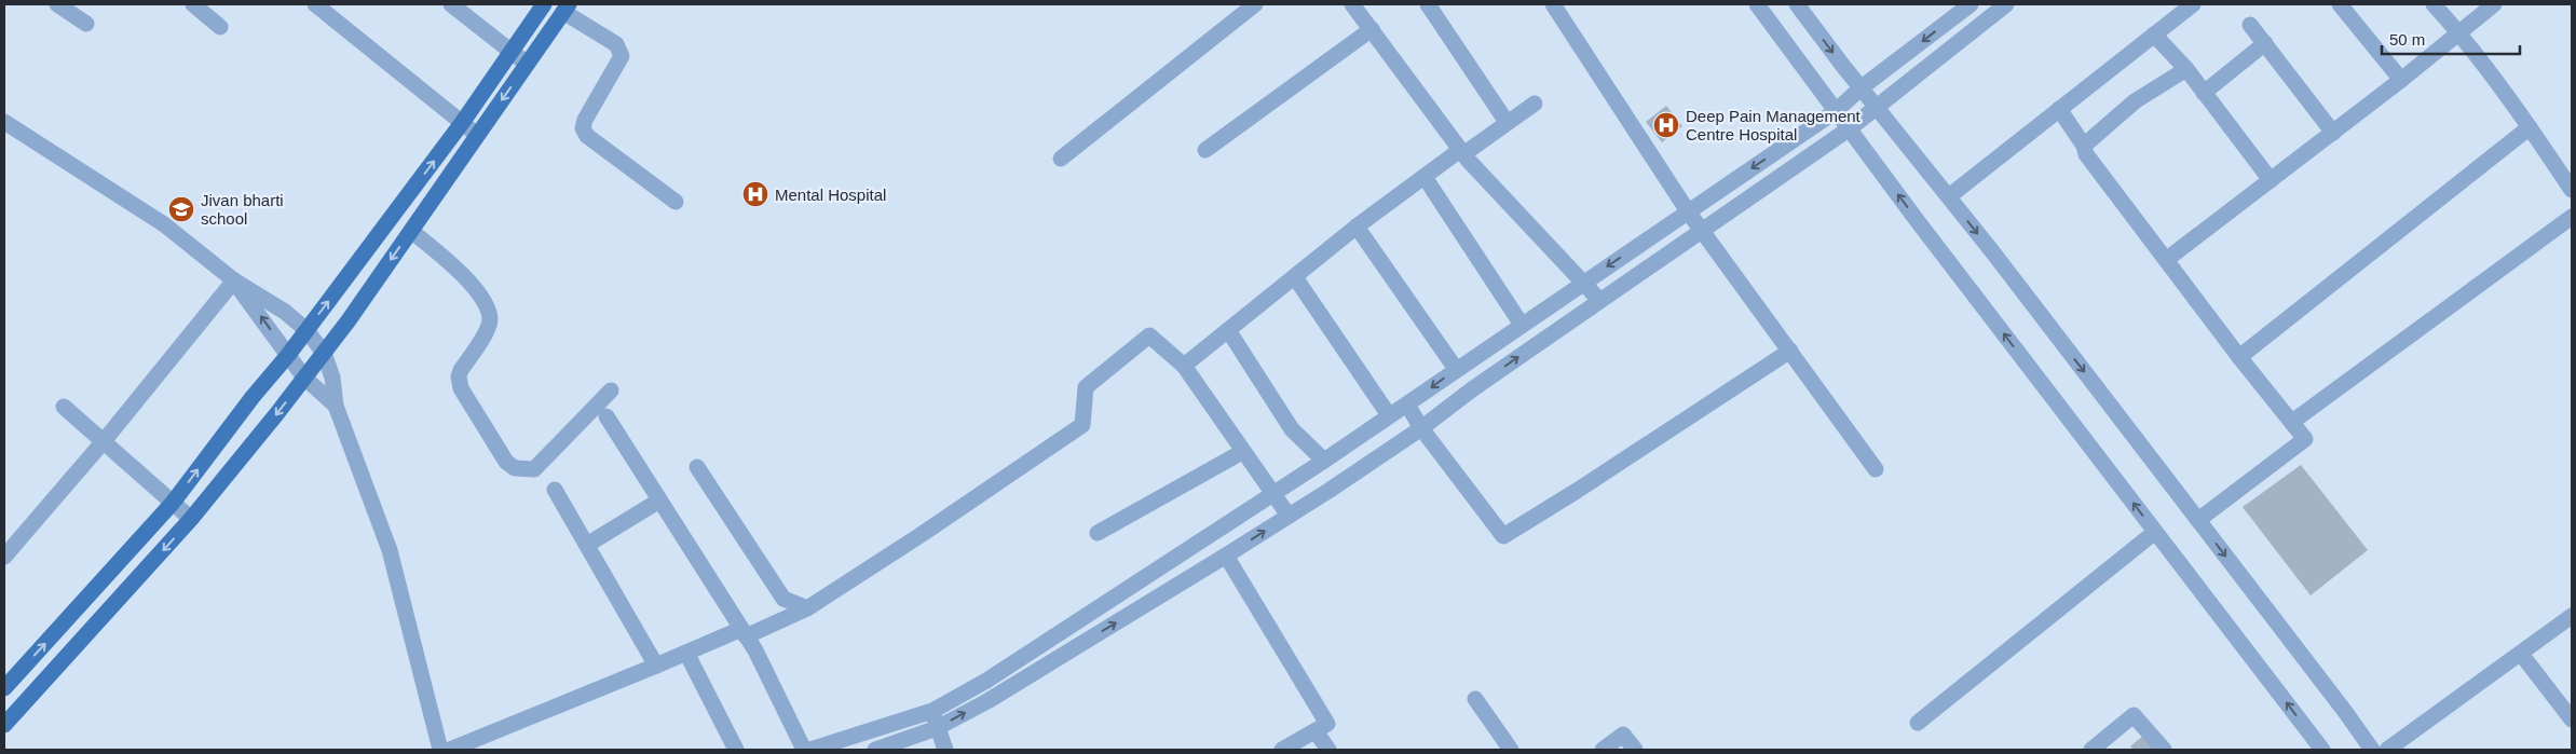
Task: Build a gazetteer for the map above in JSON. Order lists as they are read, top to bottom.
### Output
{
  "places": {
    "hospital": ["Deep Pain Management Centre Hospital", "Mental Hospital"],
    "school or university": ["Jivan bharti school"]
  },
  "scale_bar": "50 m"
}
